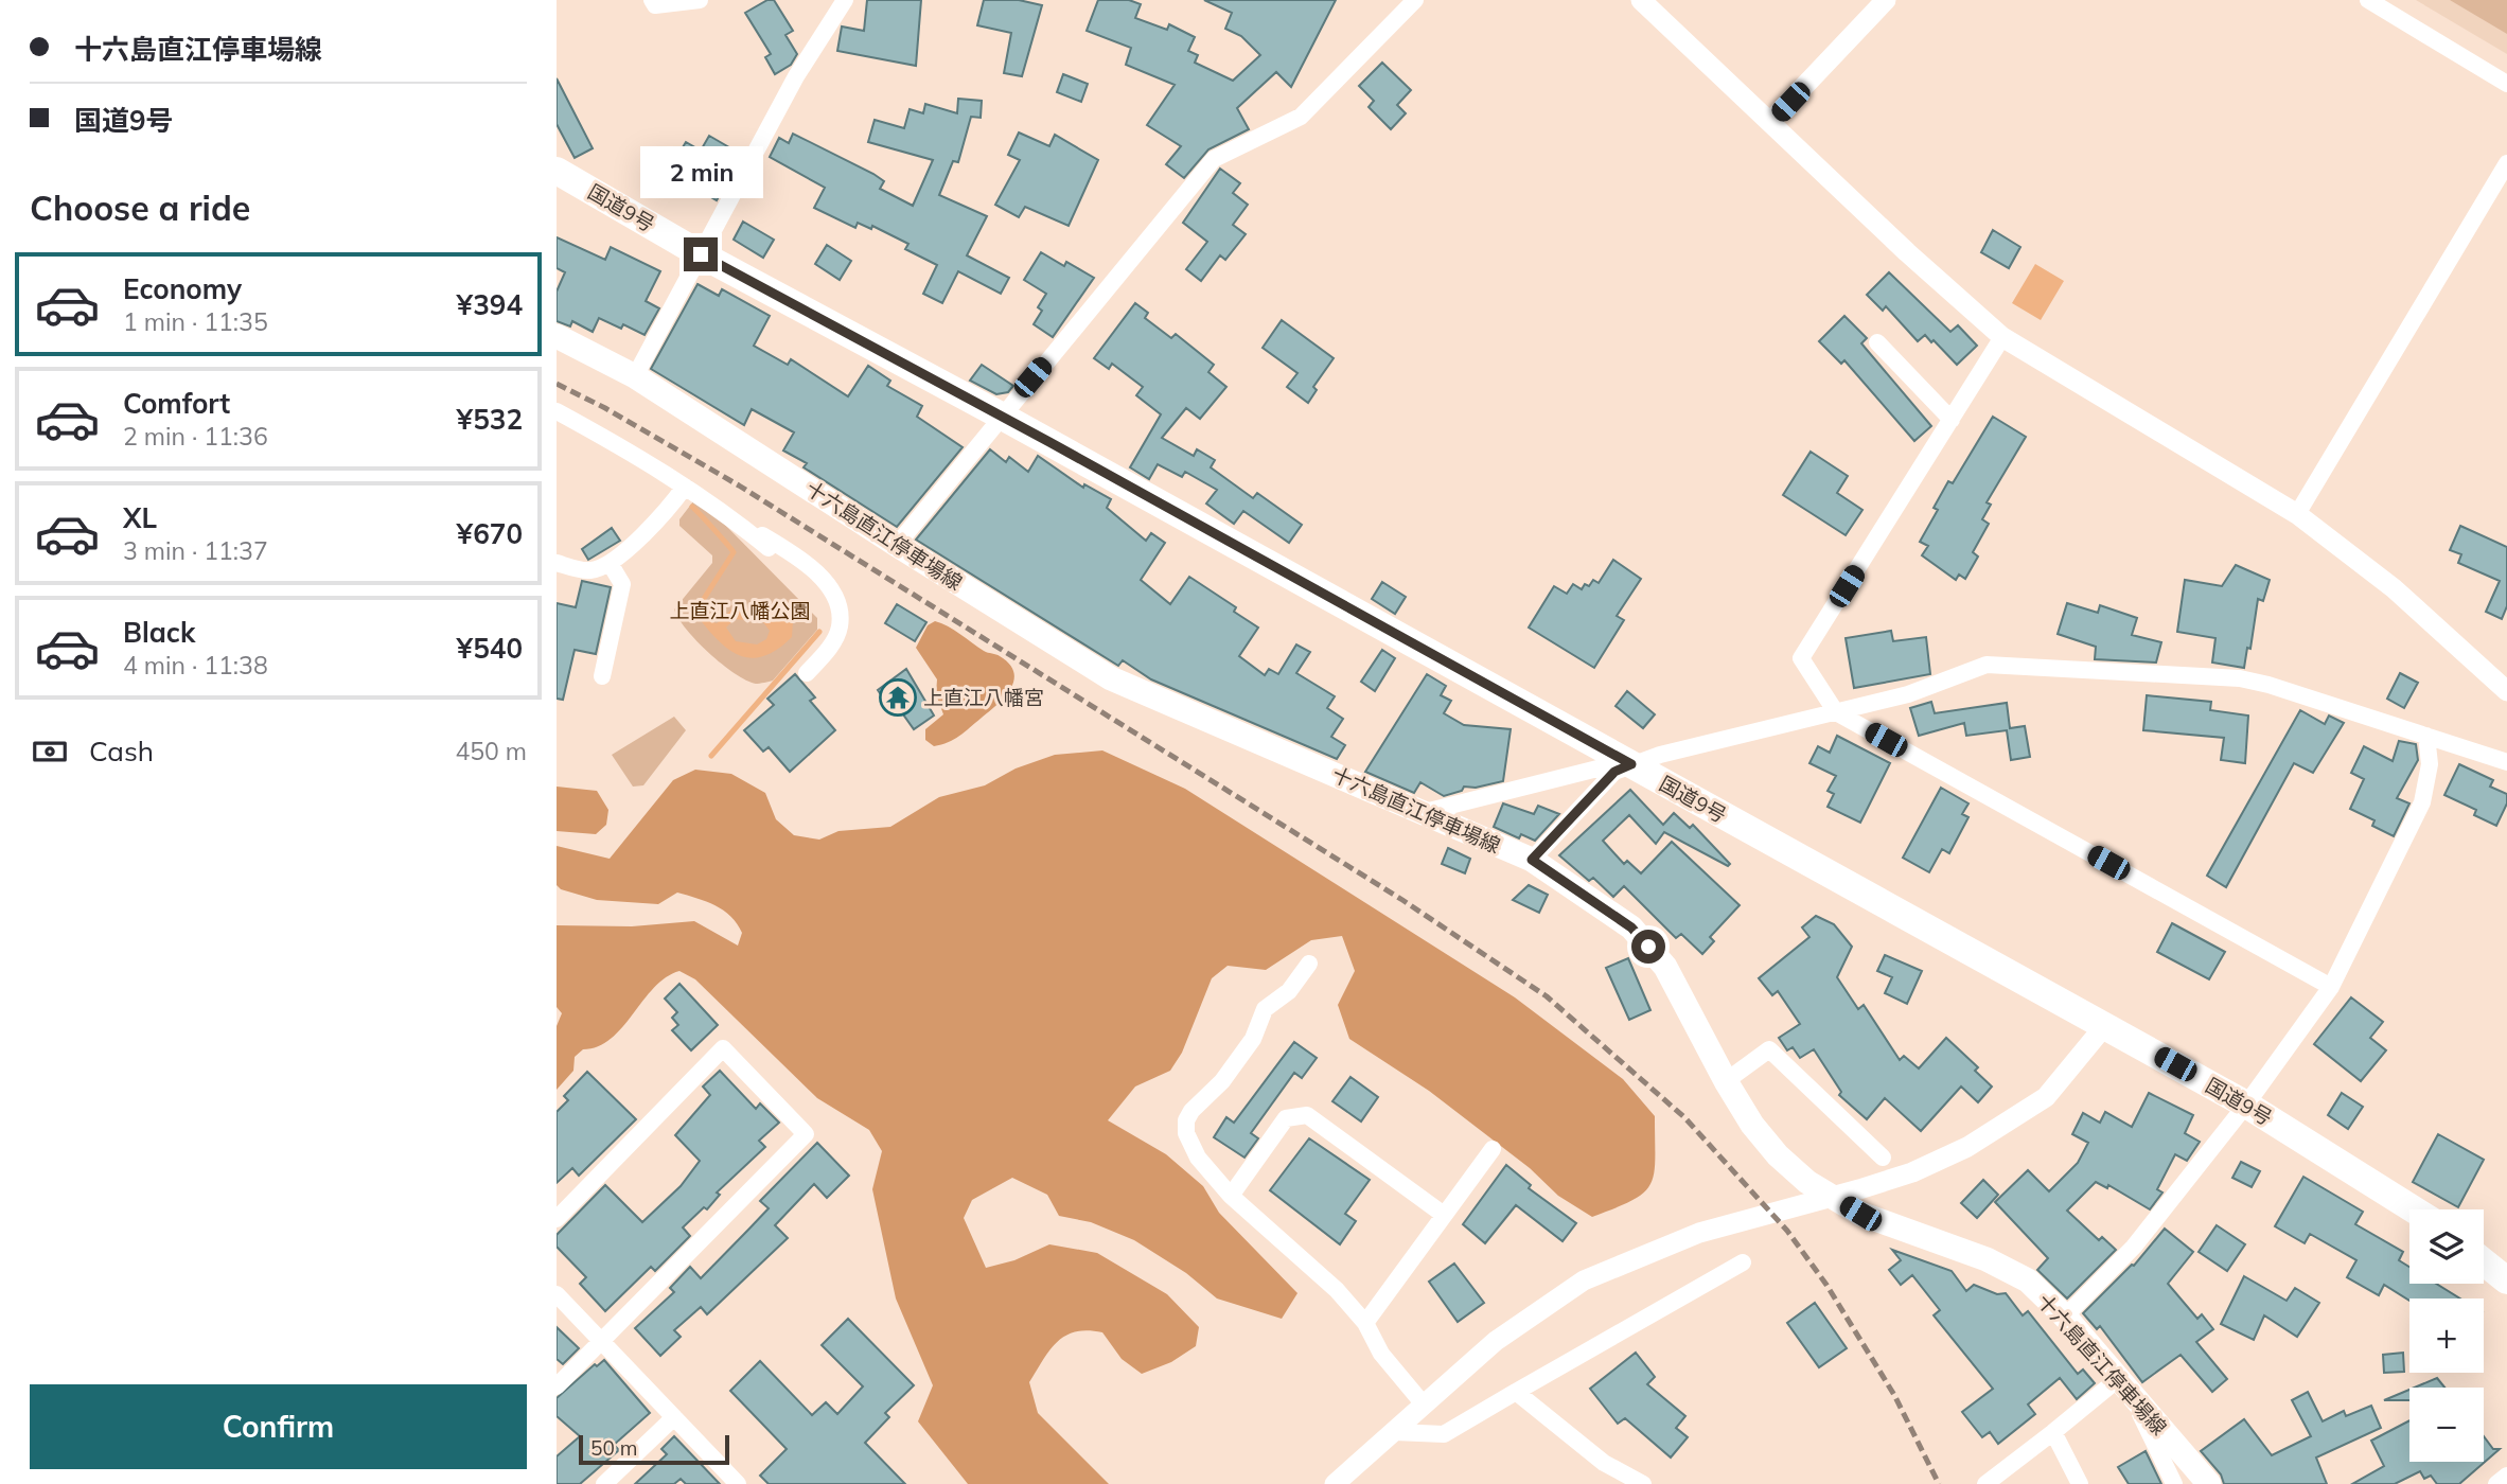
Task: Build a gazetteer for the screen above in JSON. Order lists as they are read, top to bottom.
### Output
{
  "streets": {
    "highway": ["国道9号"],
    "main road": ["十六島直江停車場線"]
  },
  "parks": ["上直江八幡公園"],
  "places": {
    "temple": ["上直江八幡宮"]
  },
  "scale_bar": "50 m",
  "page": {
    "banner": ["十六島直江停車場線", "国道9号"],
    "bubble": "2 min",
    "heading": "Choose a ride",
    "list": [
      {
        "name": "Economy",
        "note": "1 min · 11:35",
        "value": "¥394"
      },
      {
        "name": "Comfort",
        "note": "2 min · 11:36",
        "value": "¥532"
      },
      {
        "name": "XL",
        "note": "3 min · 11:37",
        "value": "¥670"
      },
      {
        "name": "Black",
        "note": "4 min · 11:38",
        "value": "¥540"
      }
    ],
    "pay": ["Cash", "450 m"],
    "map_buttons": ["+", "−"],
    "buttons": "Confirm",
    "scale": "50 m"
  }
}
